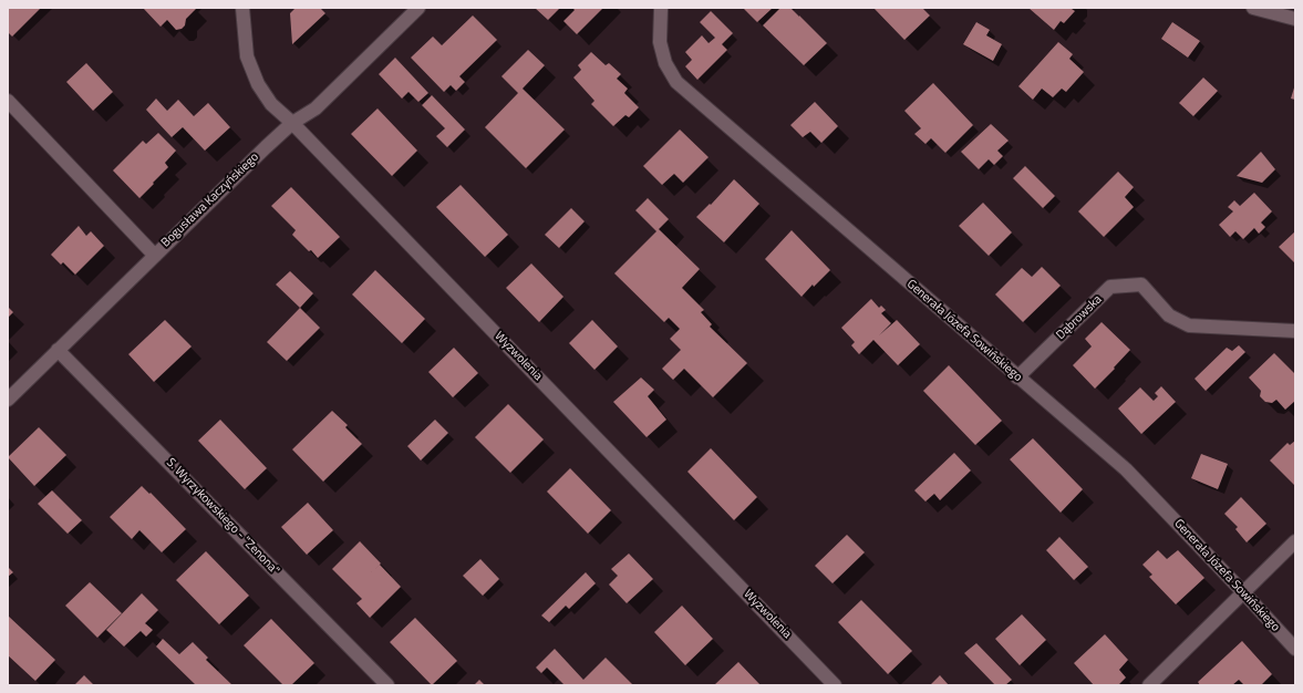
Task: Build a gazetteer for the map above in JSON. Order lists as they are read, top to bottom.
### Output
{
  "streets": {
    "street": [
      "Bogusława Kaczyńskiego",
      "Dąbrowska",
      "Generała Józefa Sowińskiego",
      "Wyzwolenia",
      "S. Wyrzykowskiego - \"Zenona\""
    ]
  },
  "crossings": [
    ["Bogusława Kaczyńskiego", "Wyzwolenia"],
    ["Bogusława Kaczyńskiego", "S. Wyrzykowskiego - \"Zenona\""],
    ["Dąbrowska", "Generała Józefa Sowińskiego"]
  ]
}
